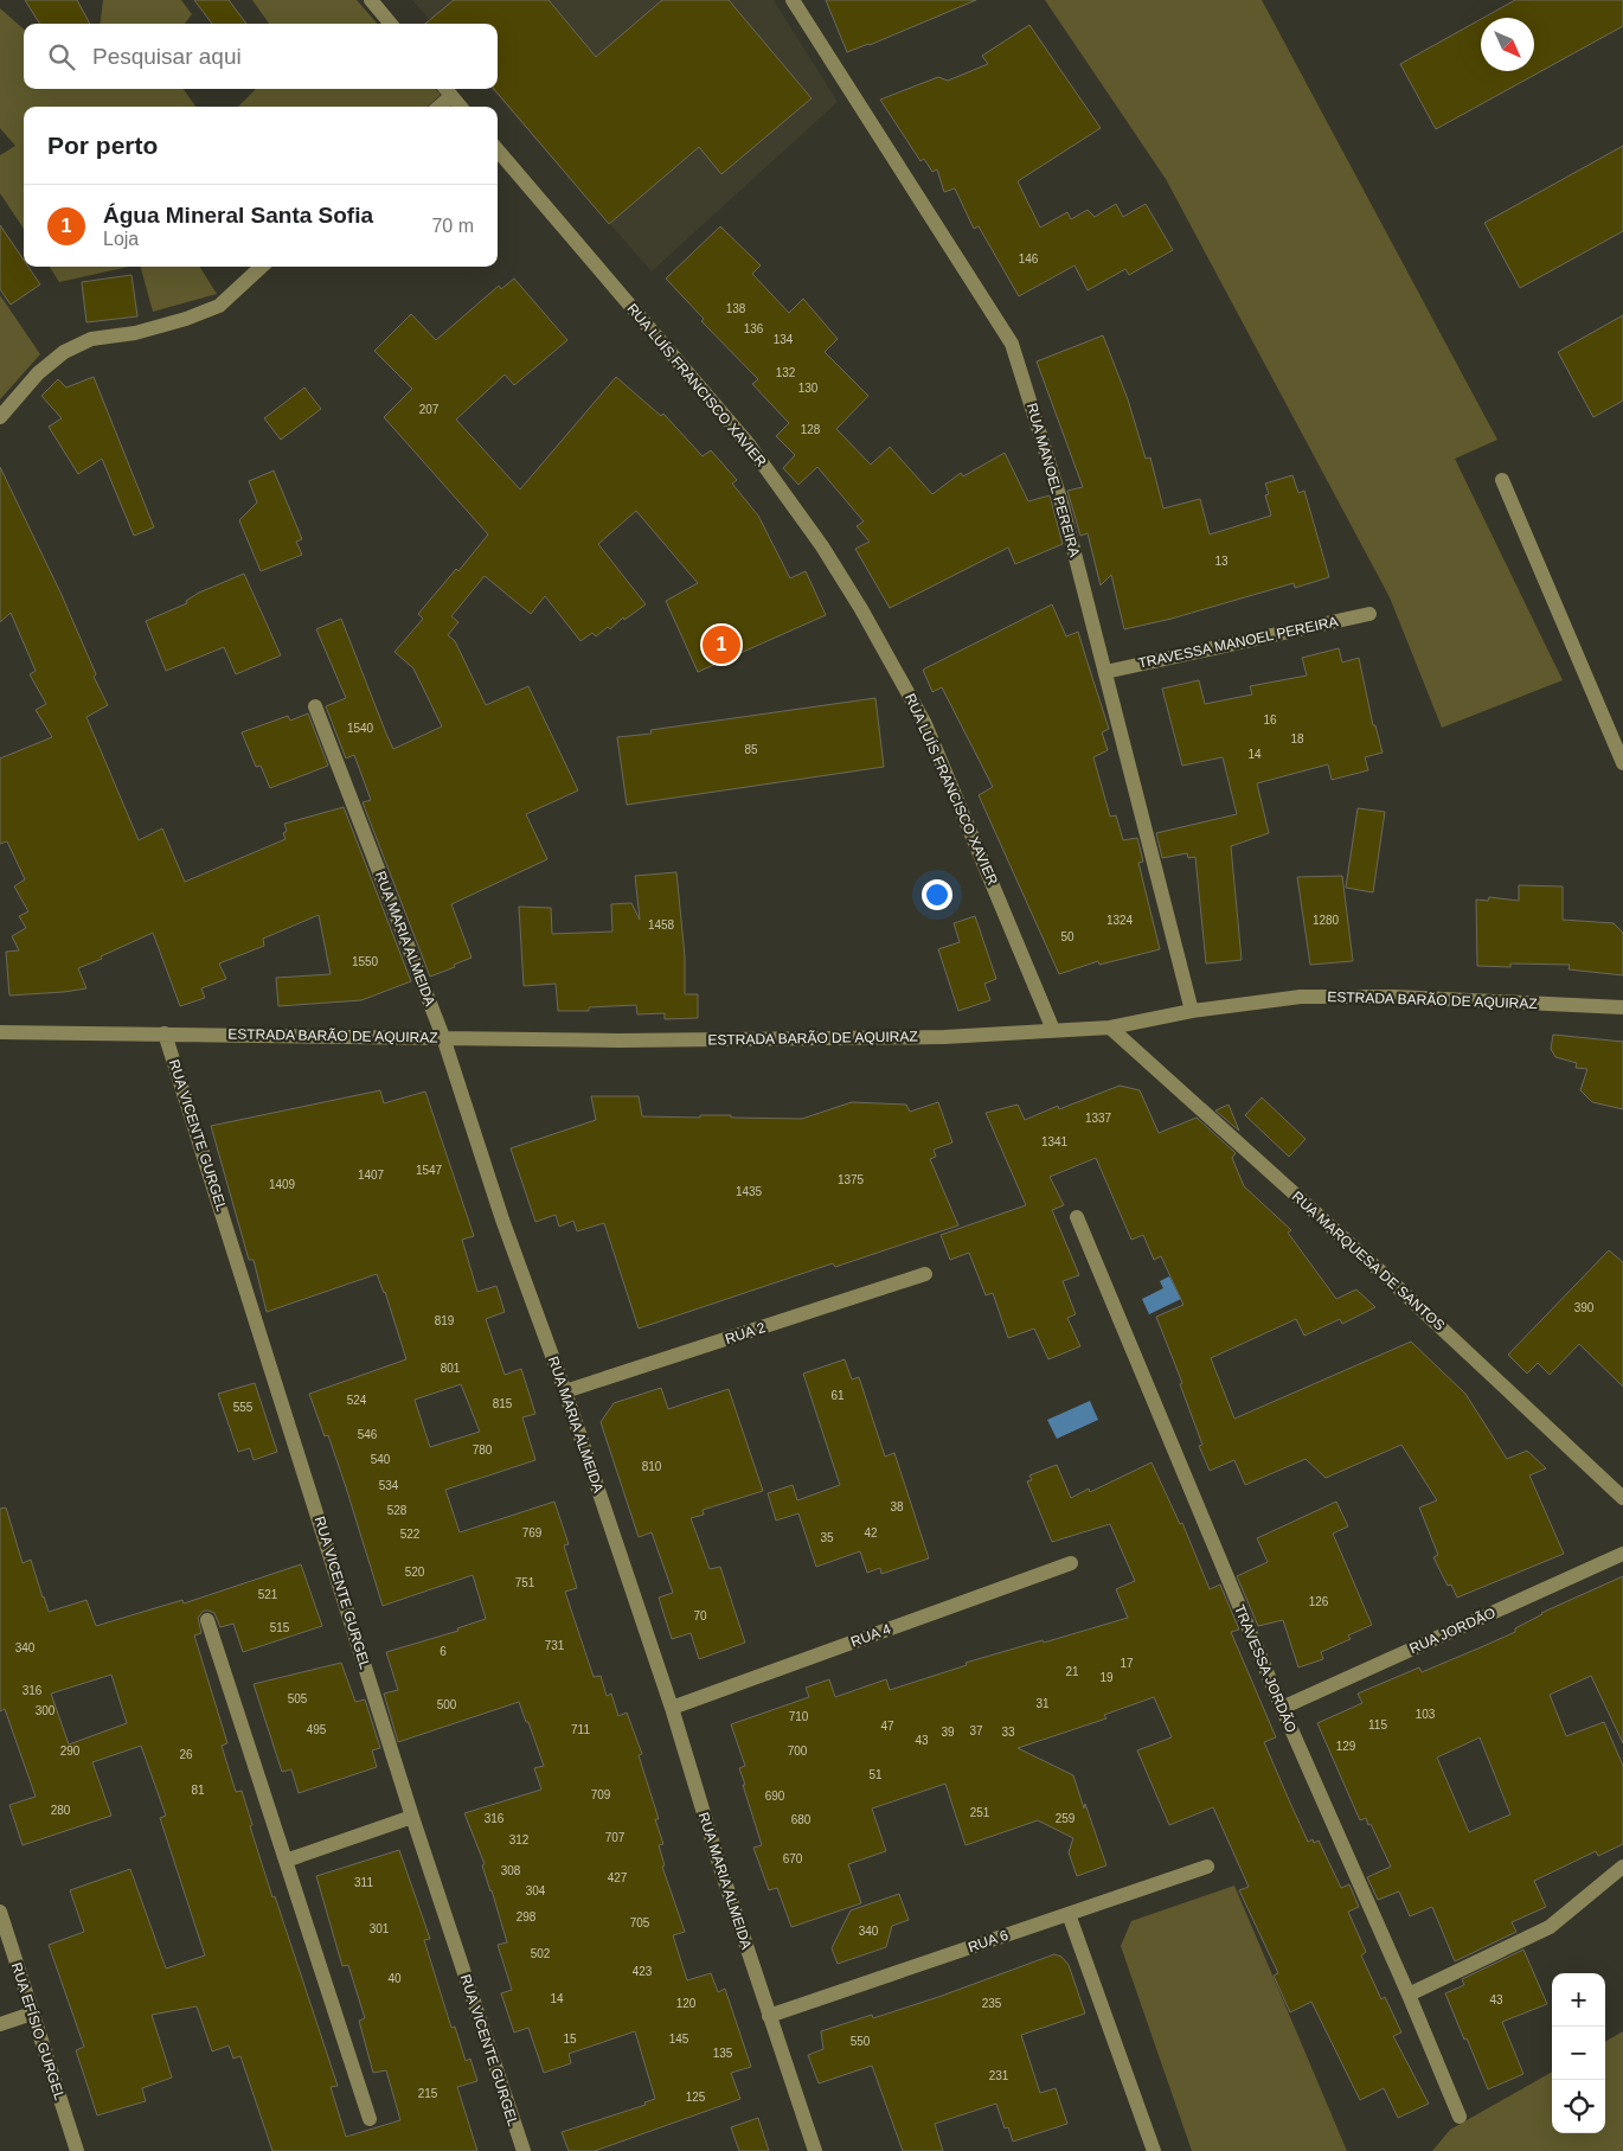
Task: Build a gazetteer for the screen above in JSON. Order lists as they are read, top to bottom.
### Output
{
  "streets": {
    "street": [
      "RUA LUÍS FRANCISCO XAVIER",
      "RUA MANOEL PEREIRA",
      "TRAVESSA MANOEL PEREIRA",
      "RUA MARIA ALMEIDA",
      "ESTRADA BARÃO DE AQUIRAZ",
      "RUA VICENTE GURGEL",
      "RUA MARQUESA DE SANTOS",
      "RUA 2",
      "RUA JORDÃO",
      "RUA 4",
      "TRAVESSA JORDÃO",
      "RUA 6",
      "RUA EFÍSIO GURGEL"
    ]
  },
  "crossings": [
    ["RUA LUÍS FRANCISCO XAVIER", "ESTRADA BARÃO DE AQUIRAZ"],
    ["RUA MANOEL PEREIRA", "TRAVESSA MANOEL PEREIRA"],
    ["RUA MANOEL PEREIRA", "ESTRADA BARÃO DE AQUIRAZ"],
    ["RUA MARIA ALMEIDA", "ESTRADA BARÃO DE AQUIRAZ"],
    ["RUA MARIA ALMEIDA", "RUA 2"],
    ["RUA MARIA ALMEIDA", "RUA 4"],
    ["RUA MARIA ALMEIDA", "RUA 6"],
    ["ESTRADA BARÃO DE AQUIRAZ", "RUA VICENTE GURGEL"],
    ["ESTRADA BARÃO DE AQUIRAZ", "RUA MARQUESA DE SANTOS"],
    ["RUA JORDÃO", "TRAVESSA JORDÃO"]
  ],
  "house_numbers": [
    "146",
    "138",
    "136",
    "134",
    "132",
    "130",
    "207",
    "128",
    "13",
    "16",
    "1540",
    "18",
    "85",
    "14",
    "1324",
    "1280",
    "1458",
    "50",
    "1550",
    "1337",
    "1341",
    "1547",
    "1407",
    "1375",
    "1409",
    "1435",
    "390",
    "819",
    "801",
    "61",
    "524",
    "815",
    "555",
    "546",
    "780",
    "540",
    "810",
    "534",
    "38",
    "528",
    "769",
    "42",
    "522",
    "35",
    "520",
    "751",
    "521",
    "126",
    "70",
    "515",
    "731",
    "340",
    "6",
    "17",
    "21",
    "19",
    "316",
    "505",
    "31",
    "500",
    "300",
    "103",
    "710",
    "115",
    "47",
    "495",
    "711",
    "37",
    "39",
    "33",
    "43",
    "129",
    "290",
    "700",
    "26",
    "51",
    "81",
    "709",
    "690",
    "280",
    "251",
    "316",
    "259",
    "680",
    "707",
    "312",
    "670",
    "308",
    "427",
    "311",
    "304",
    "298",
    "705",
    "301",
    "340",
    "502",
    "423",
    "40",
    "14",
    "43",
    "120",
    "235",
    "15",
    "145",
    "550",
    "135",
    "231",
    "215",
    "125"
  ],
  "north": "bottom right",
  "page": {
    "search": "Pesquisar aqui",
    "heading": "Por perto",
    "list": [
      {
        "mark": "1",
        "name": "Água Mineral Santa Sofia",
        "note": "Loja",
        "value": "70 m"
      }
    ],
    "pins": "1",
    "map_buttons": ["+", "−"]
  }
}
